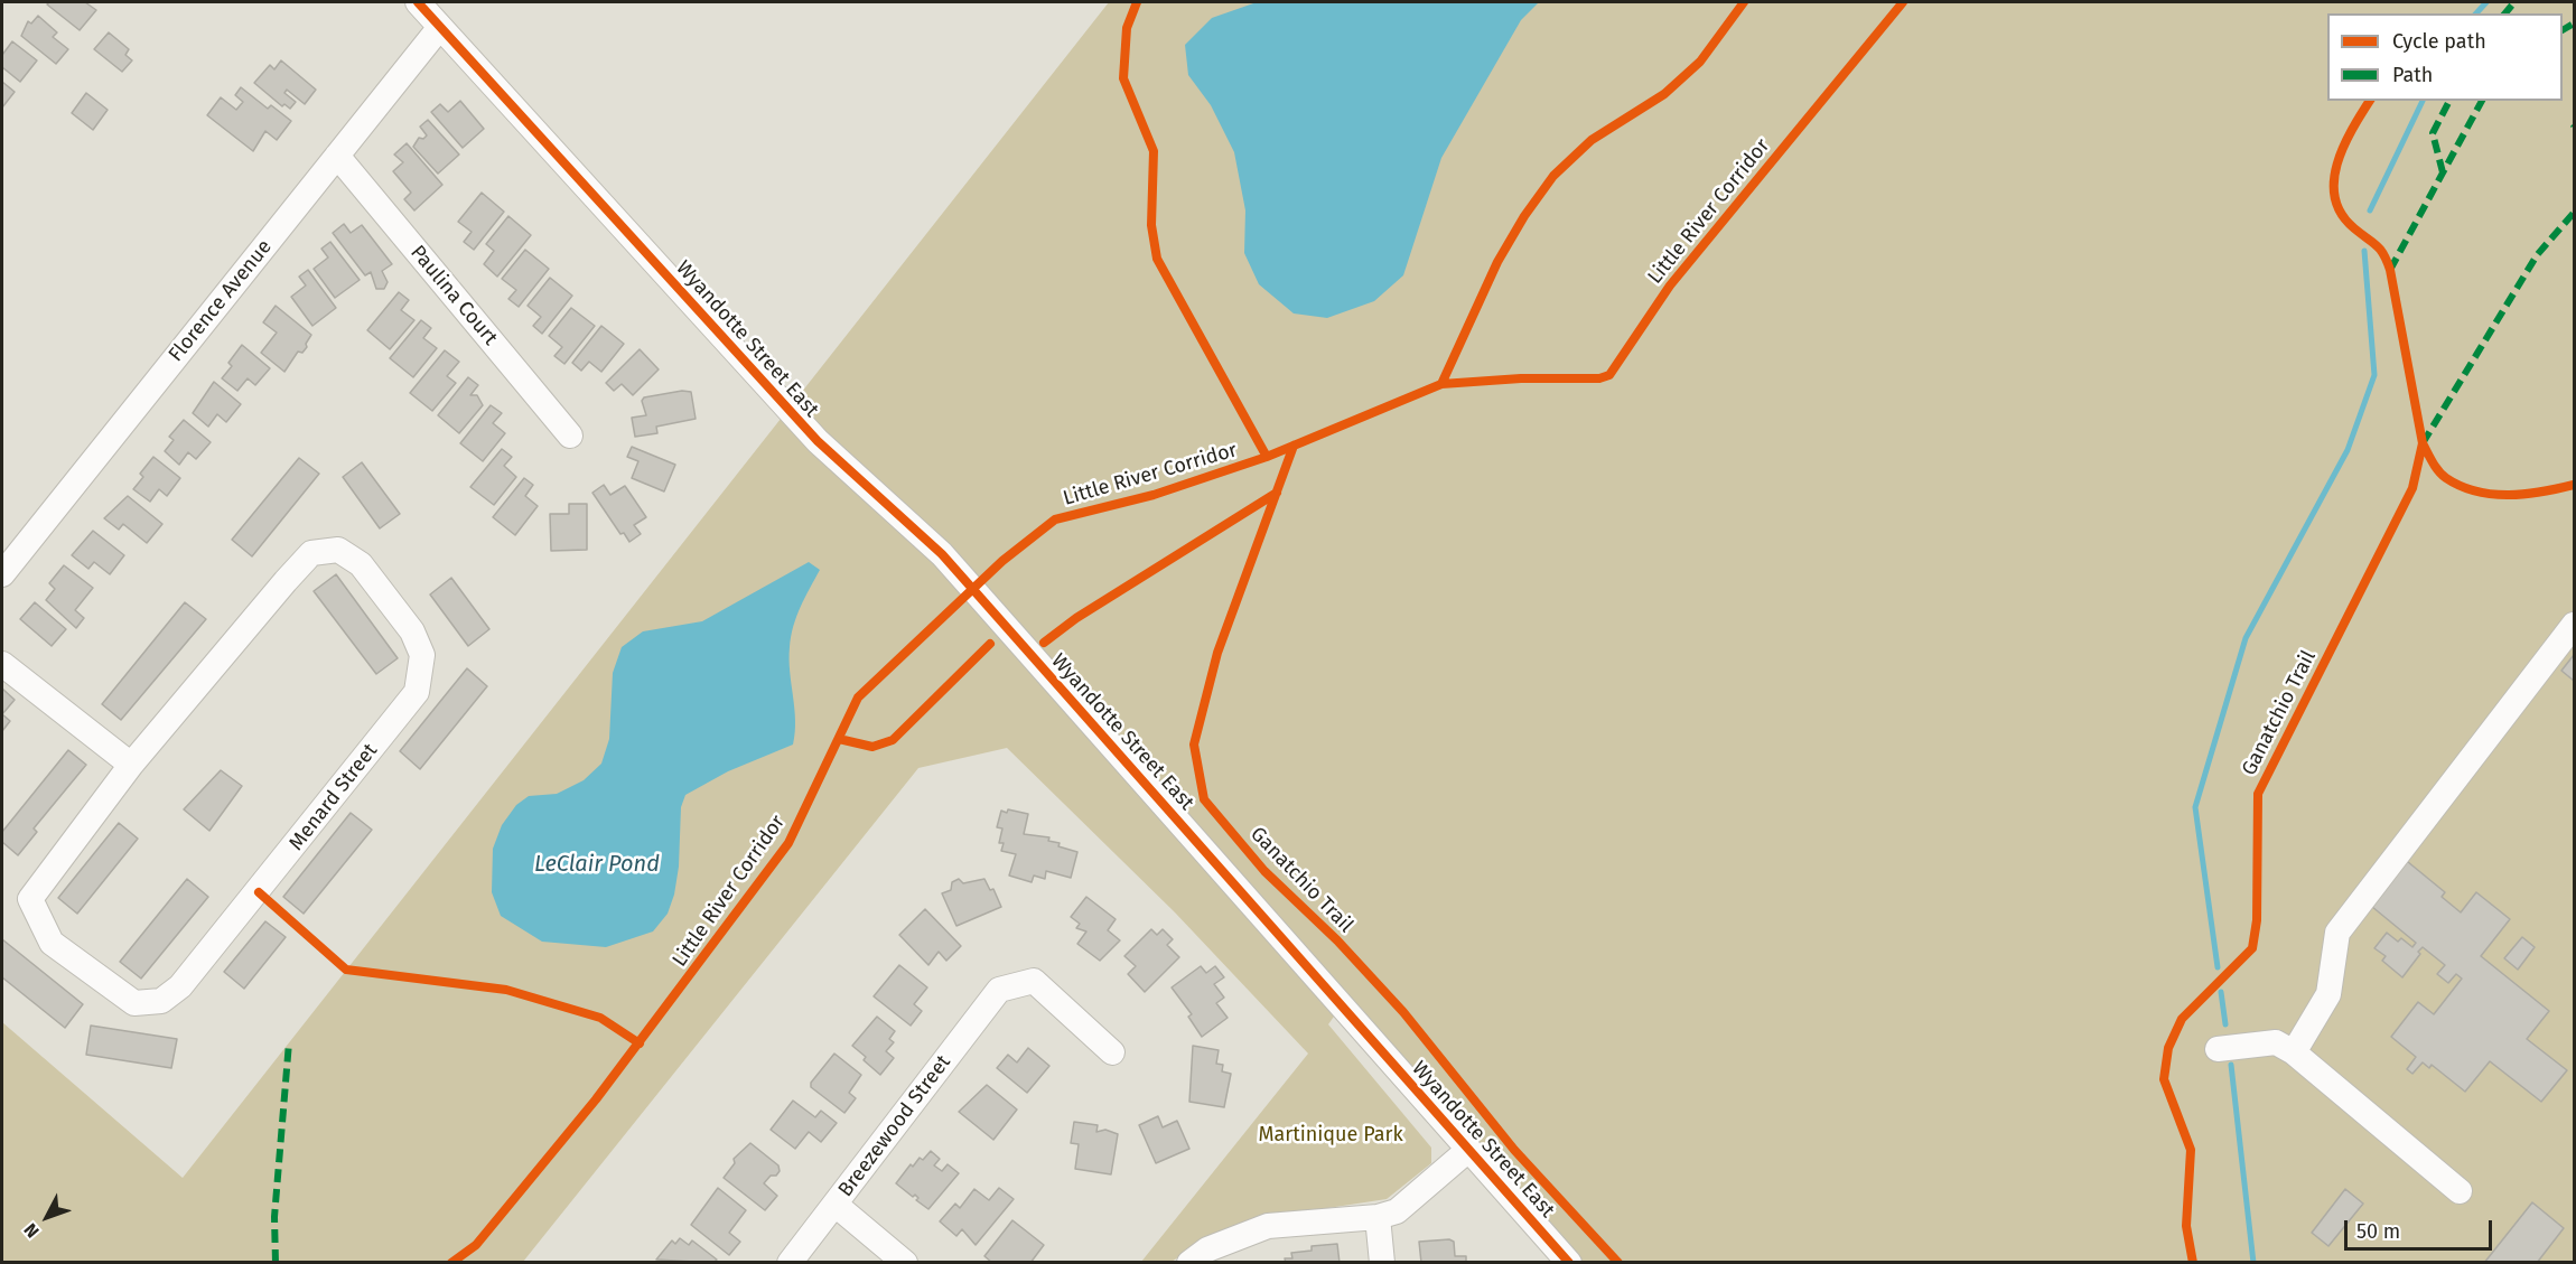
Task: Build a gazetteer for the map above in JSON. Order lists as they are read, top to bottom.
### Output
{
  "streets": {
    "street": [
      "Paulina Court",
      "Florence Avenue",
      "Wyandotte Street East",
      "Menard Street",
      "Breezewood Street"
    ],
    "cycle path": ["Little River Corridor", "Ganatchio Trail"]
  },
  "crossings": [
    ["Paulina Court", "Florence Avenue"],
    ["Florence Avenue", "Wyandotte Street East"]
  ],
  "water": ["LeClair Pond"],
  "parks": ["Martinique Park"],
  "legend": ["Cycle path", "Path"],
  "scale_bar": "50 m",
  "north": "bottom left"
}
